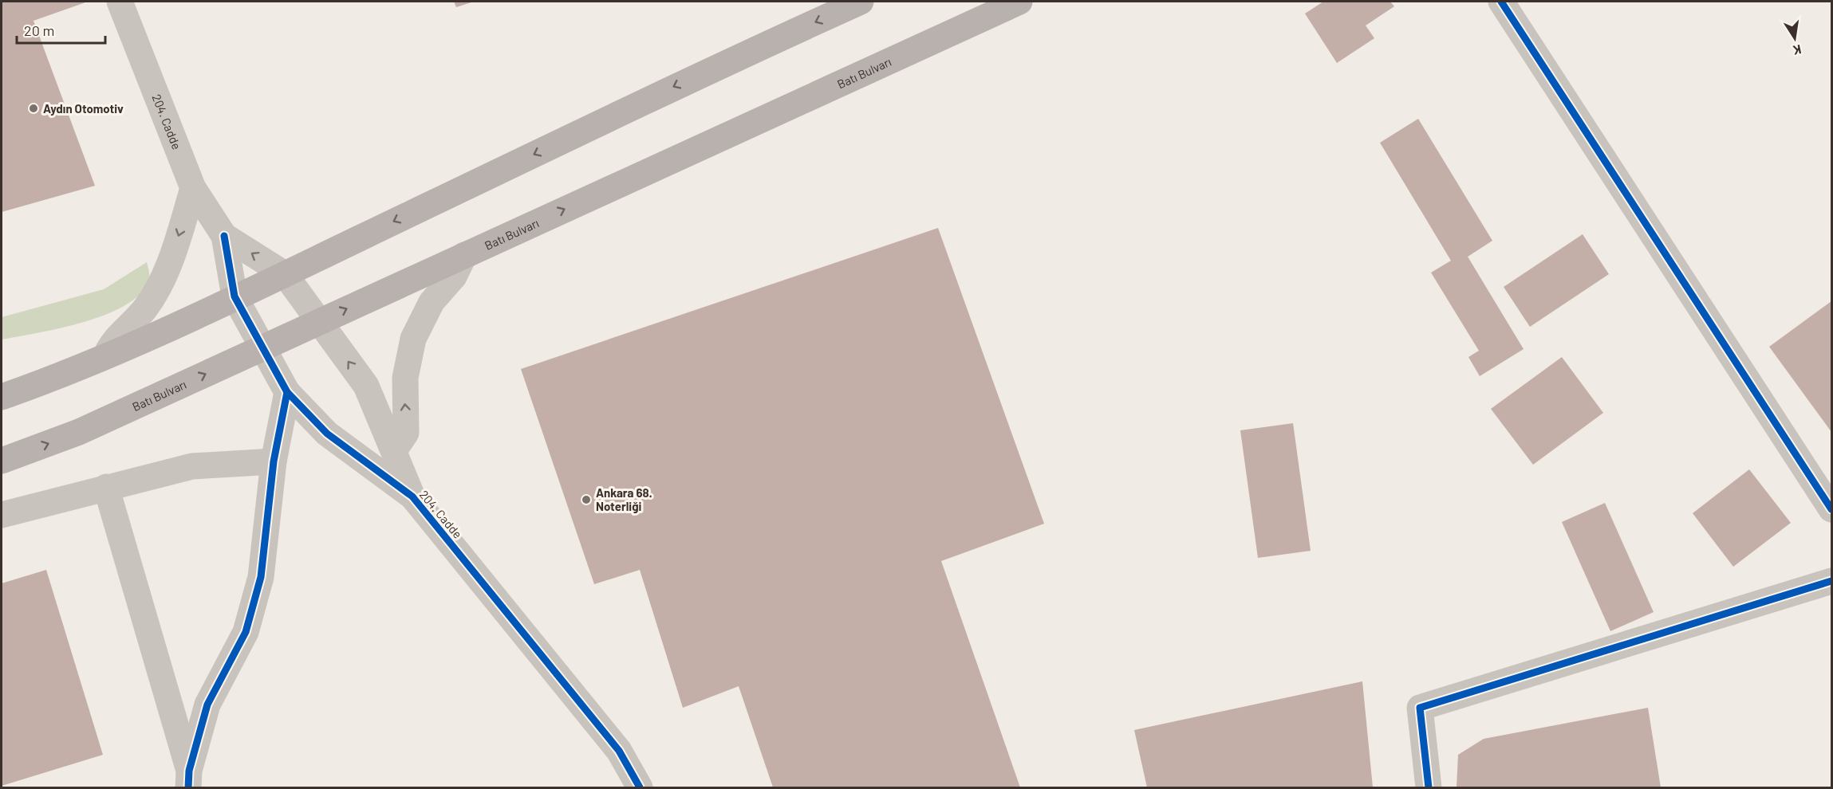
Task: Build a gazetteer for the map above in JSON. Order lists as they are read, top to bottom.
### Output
{
  "streets": {
    "main road": ["Batı Bulvarı"],
    "street": ["204. Cadde"]
  },
  "crossings": [
    ["Batı Bulvarı", "204. Cadde"]
  ],
  "places": ["Aydın Otomotiv", "Ankara 68. Noterliği"],
  "scale_bar": "20 m",
  "north": "bottom"
}
